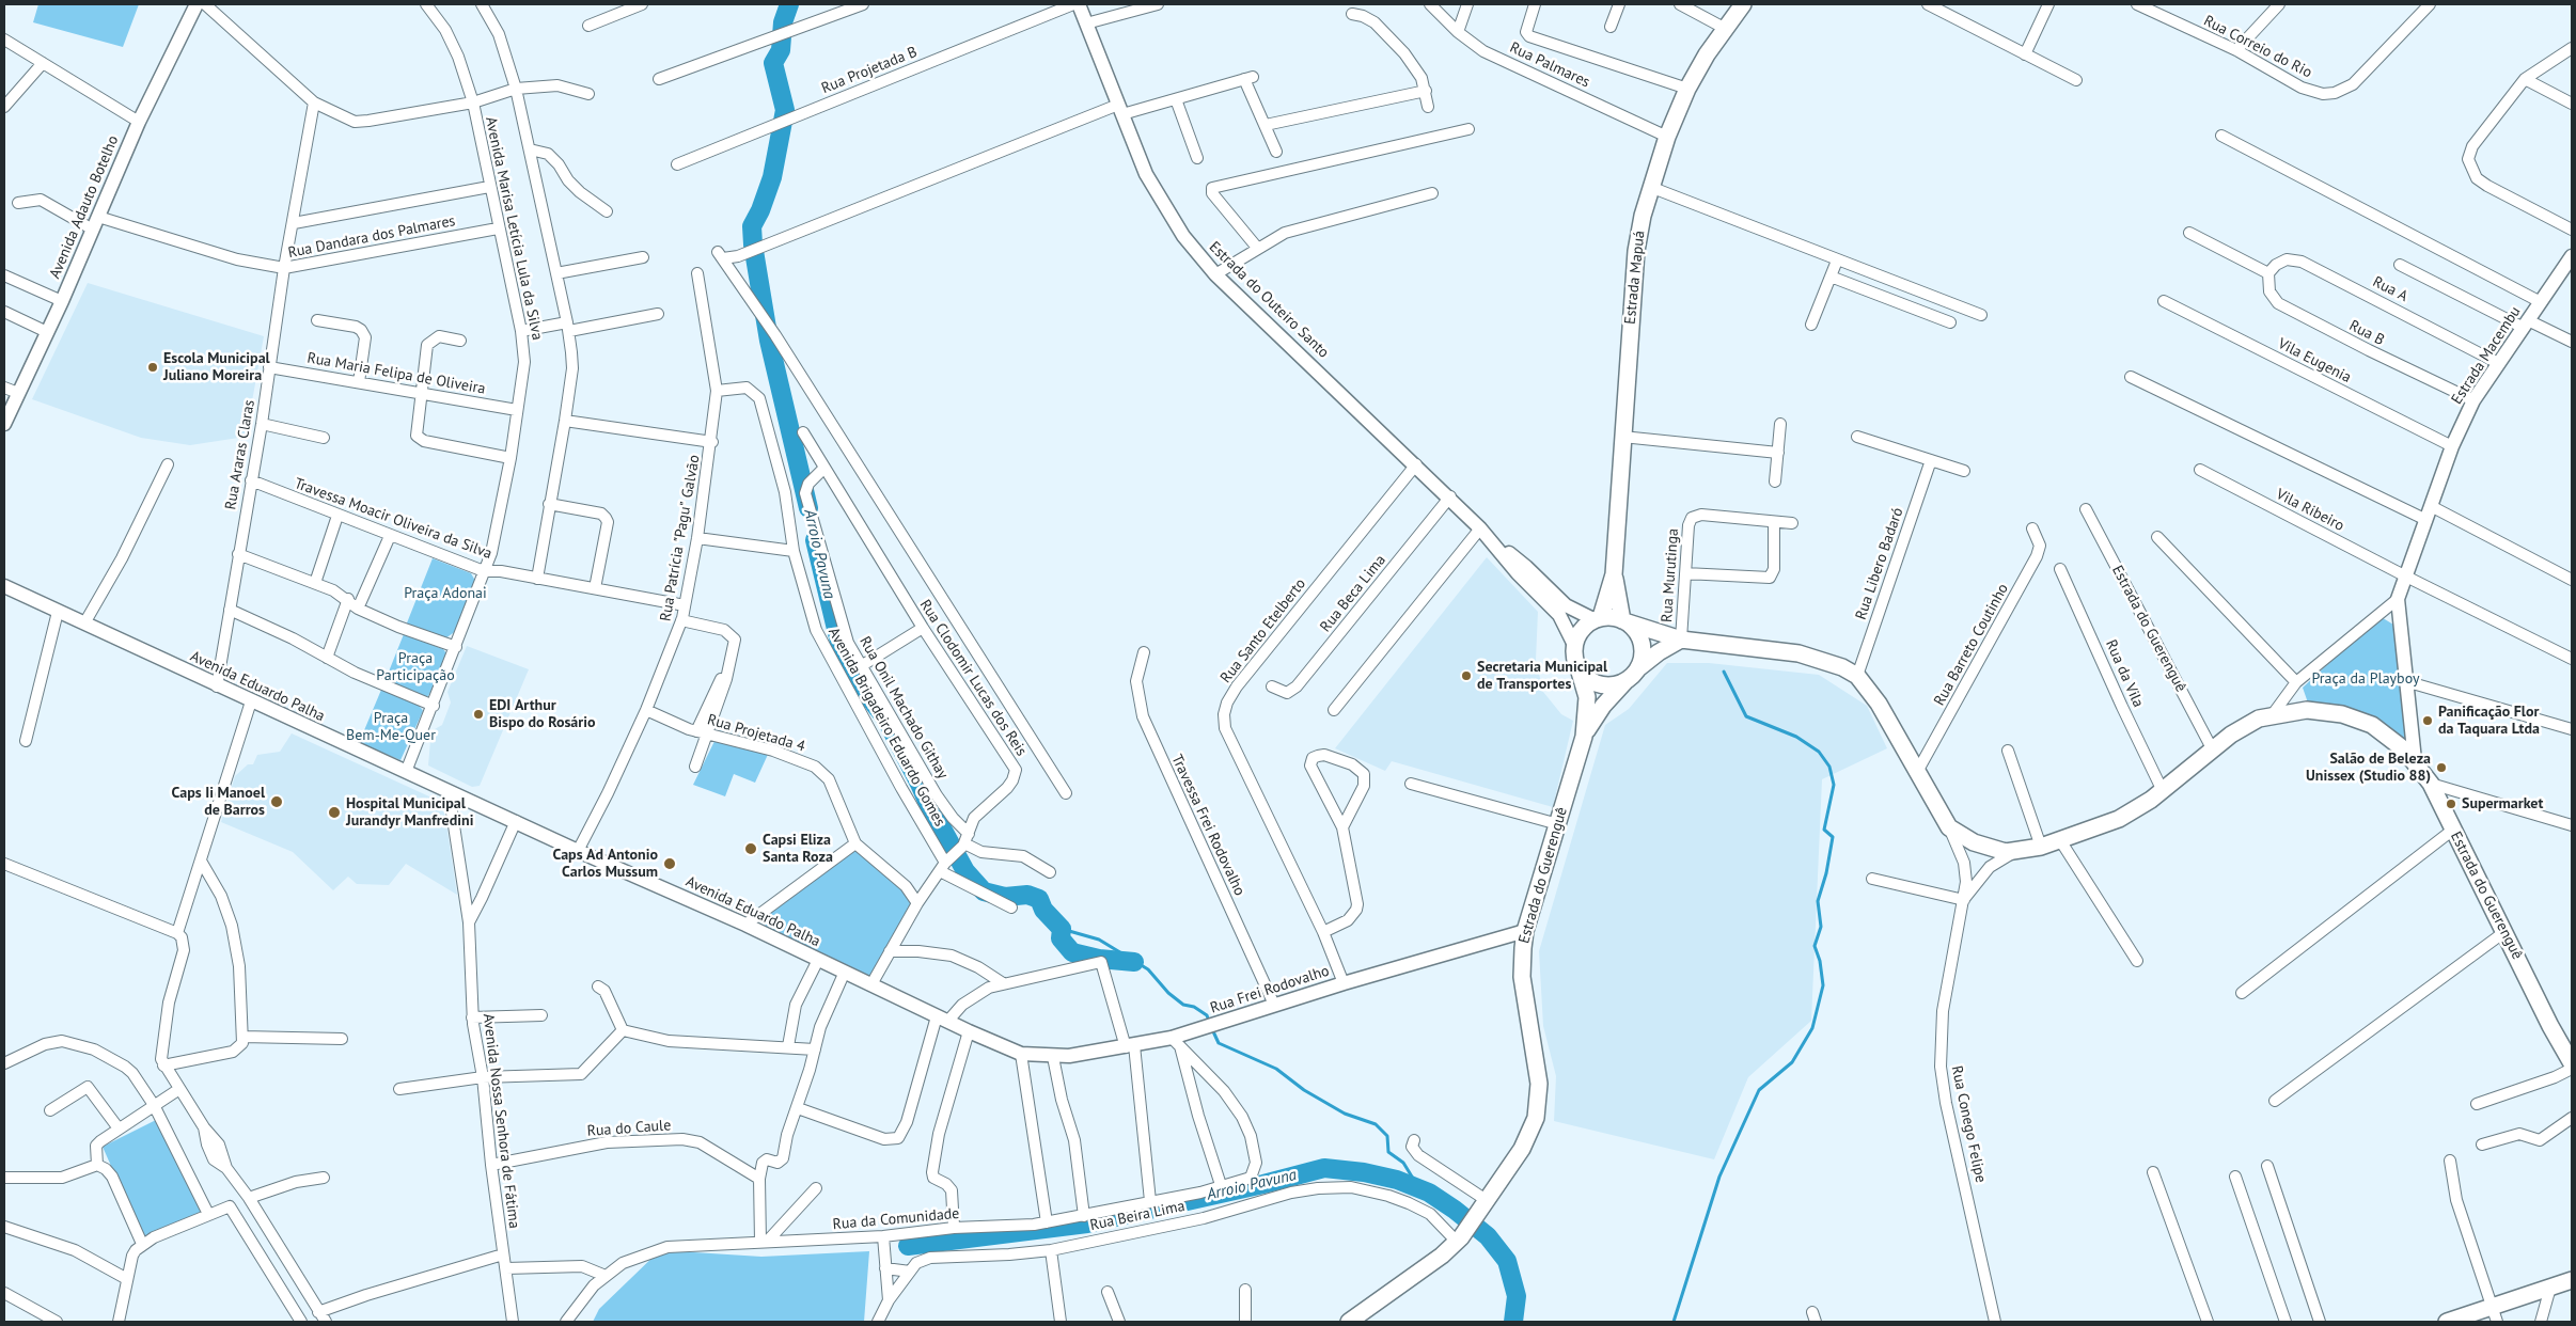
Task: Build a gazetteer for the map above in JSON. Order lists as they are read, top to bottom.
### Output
{
  "streets": {
    "main road": ["Estrada Mapuá", "Estrada do Guerenguê"],
    "street": [
      "Rua Correio do Rio",
      "Rua Palmares",
      "Rua Projetada B",
      "Avenida Adauto Botelho",
      "Avenida Marisa Letícia Lula da Silva",
      "Rua Dandara dos Palmares",
      "Rua A",
      "Estrada do Outeiro Santo",
      "Rua B",
      "Estrada Macembu",
      "Vila Eugenia",
      "Rua Maria Felipa de Oliveira",
      "Rua Araras Claras",
      "Vila Ribeiro",
      "Travessa Moacir Oliveira da Silva",
      "Rua Patrícia \"Pagu\" Galvão",
      "Rua Libero Badaró",
      "Rua Murutinga",
      "Rua Beca Lima",
      "Rua Santo Etelberto",
      "Rua Barreto Coutinho",
      "Rua da Vila",
      "Rua Clodomir Lucas dos Reis",
      "Avenida Eduardo Palha",
      "Rua Onil Machado Githay",
      "Avenida Brigadeiro Eduardo Gomes",
      "Rua Projetada 4",
      "Travessa Frei Rodovalho",
      "Rua Frei Rodovalho",
      "Avenida Nossa Senhora de Fátima",
      "Rua Conego Felipe",
      "Rua do Caule",
      "Rua Beira Lima",
      "Rua da Comunidade"
    ]
  },
  "crossings": [
    ["Rua Palmares", "Estrada Mapuá"],
    ["Avenida Adauto Botelho", "Rua Dandara dos Palmares"],
    ["Avenida Marisa Letícia Lula da Silva", "Rua Dandara dos Palmares"],
    ["Avenida Marisa Letícia Lula da Silva", "Rua Maria Felipa de Oliveira"],
    ["Avenida Marisa Letícia Lula da Silva", "Travessa Moacir Oliveira da Silva"],
    ["Avenida Marisa Letícia Lula da Silva", "Avenida Eduardo Palha"],
    ["Rua Dandara dos Palmares", "Rua Araras Claras"],
    ["Estrada Mapuá", "Estrada do Outeiro Santo"],
    ["Estrada Mapuá", "Estrada do Guerenguê"],
    ["Rua A", "Rua B"],
    ["Rua A", "Estrada Macembu"],
    ["Estrada do Outeiro Santo", "Rua Beca Lima"],
    ["Estrada do Outeiro Santo", "Estrada do Guerenguê"],
    ["Estrada do Outeiro Santo", "Rua Santo Etelberto"],
    ["Estrada do Outeiro Santo", "Rua Clodomir Lucas dos Reis"],
    ["Rua B", "Estrada Macembu"],
    ["Estrada Macembu", "Vila Eugenia"],
    ["Estrada Macembu", "Vila Ribeiro"],
    ["Estrada Macembu", "Estrada do Guerenguê"],
    ["Rua Maria Felipa de Oliveira", "Rua Araras Claras"],
    ["Rua Araras Claras", "Travessa Moacir Oliveira da Silva"],
    ["Rua Araras Claras", "Avenida Eduardo Palha"],
    ["Travessa Moacir Oliveira da Silva", "Rua Patrícia \"Pagu\" Galvão"],
    ["Rua Patrícia \"Pagu\" Galvão", "Avenida Eduardo Palha"],
    ["Rua Patrícia \"Pagu\" Galvão", "Avenida Brigadeiro Eduardo Gomes"],
    ["Rua Patrícia \"Pagu\" Galvão", "Rua Projetada 4"],
    ["Rua Libero Badaró", "Estrada do Guerenguê"],
    ["Rua Murutinga", "Estrada do Guerenguê"],
    ["Estrada do Guerenguê", "Rua Barreto Coutinho"],
    ["Estrada do Guerenguê", "Rua da Vila"],
    ["Estrada do Guerenguê", "Rua Frei Rodovalho"],
    ["Estrada do Guerenguê", "Rua Conego Felipe"],
    ["Estrada do Guerenguê", "Rua Beira Lima"],
    ["Rua Santo Etelberto", "Rua Frei Rodovalho"],
    ["Rua Clodomir Lucas dos Reis", "Avenida Eduardo Palha"],
    ["Rua Clodomir Lucas dos Reis", "Rua Onil Machado Githay"],
    ["Rua Clodomir Lucas dos Reis", "Avenida Brigadeiro Eduardo Gomes"],
    ["Rua Clodomir Lucas dos Reis", "Rua Projetada 4"],
    ["Avenida Eduardo Palha", "Rua Frei Rodovalho"],
    ["Avenida Eduardo Palha", "Avenida Nossa Senhora de Fátima"],
    ["Travessa Frei Rodovalho", "Rua Frei Rodovalho"],
    ["Rua Frei Rodovalho", "Rua da Comunidade"],
    ["Avenida Nossa Senhora de Fátima", "Rua do Caule"]
  ],
  "water": ["Arroio Pavuna"],
  "parks": [
    "Praça Adonai",
    "Praça Participação",
    "Praça da Playboy",
    "Praça Bem-Me-Quer"
  ],
  "places": [
    "Escola Municipal Juliano Moreira",
    "Secretaria Municipal de Transportes",
    "EDI Arthur Bispo do Rosário",
    "Panificação Flor da Taquara Ltda",
    "Salão de Beleza Unissex (Studio 88)",
    "Caps Ii Manoel de Barros",
    "Supermarket",
    "Hospital Municipal Jurandyr Manfredini",
    "Capsi Eliza Santa Roza",
    "Caps Ad Antonio Carlos Mussum"
  ]
}
